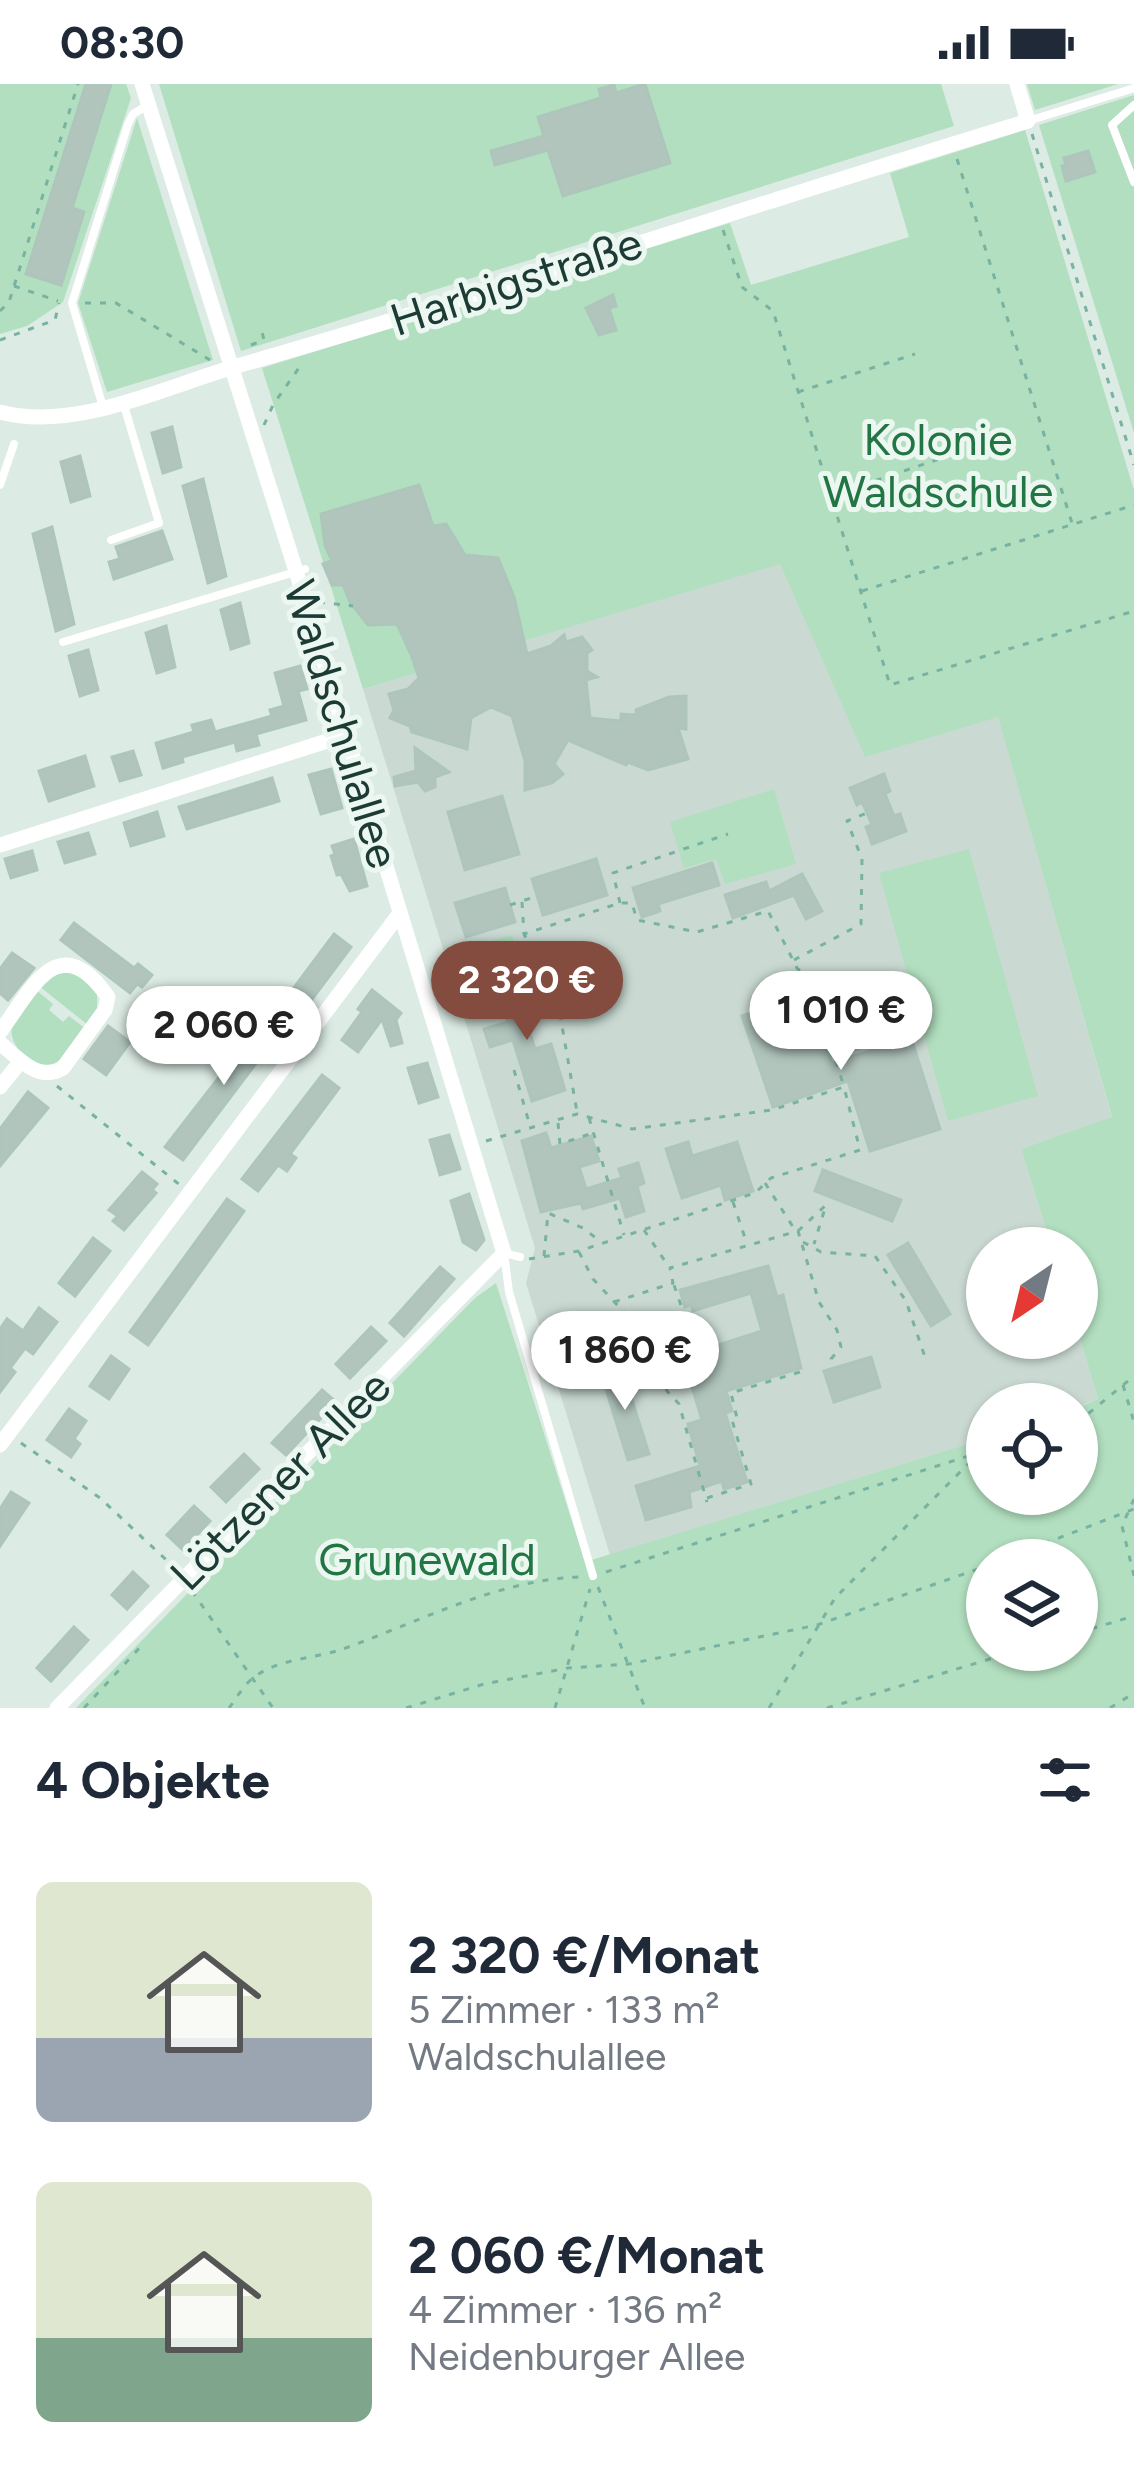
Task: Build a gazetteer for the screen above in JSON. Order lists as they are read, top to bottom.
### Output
{
  "streets": {
    "street": ["Harbigstraße", "Waldschulallee", "Lötzener Allee"]
  },
  "crossings": [
    ["Harbigstraße", "Waldschulallee"],
    ["Waldschulallee", "Lötzener Allee"]
  ],
  "parks": ["Kolonie Waldschule", "Grunewald"],
  "north": "bottom left",
  "page": {
    "status": "08:30",
    "price": [
      "2 320 €",
      "1 010 €",
      "2 060 €",
      "1 860 €"
    ],
    "heading": "4 Objekte",
    "list": [
      {
        "name": "2 320 €/Monat",
        "note": "5 Zimmer · 133 m² · Waldschulallee"
      },
      {
        "name": "2 060 €/Monat",
        "note": "4 Zimmer · 136 m² · Neidenburger Allee"
      }
    ]
  }
}
